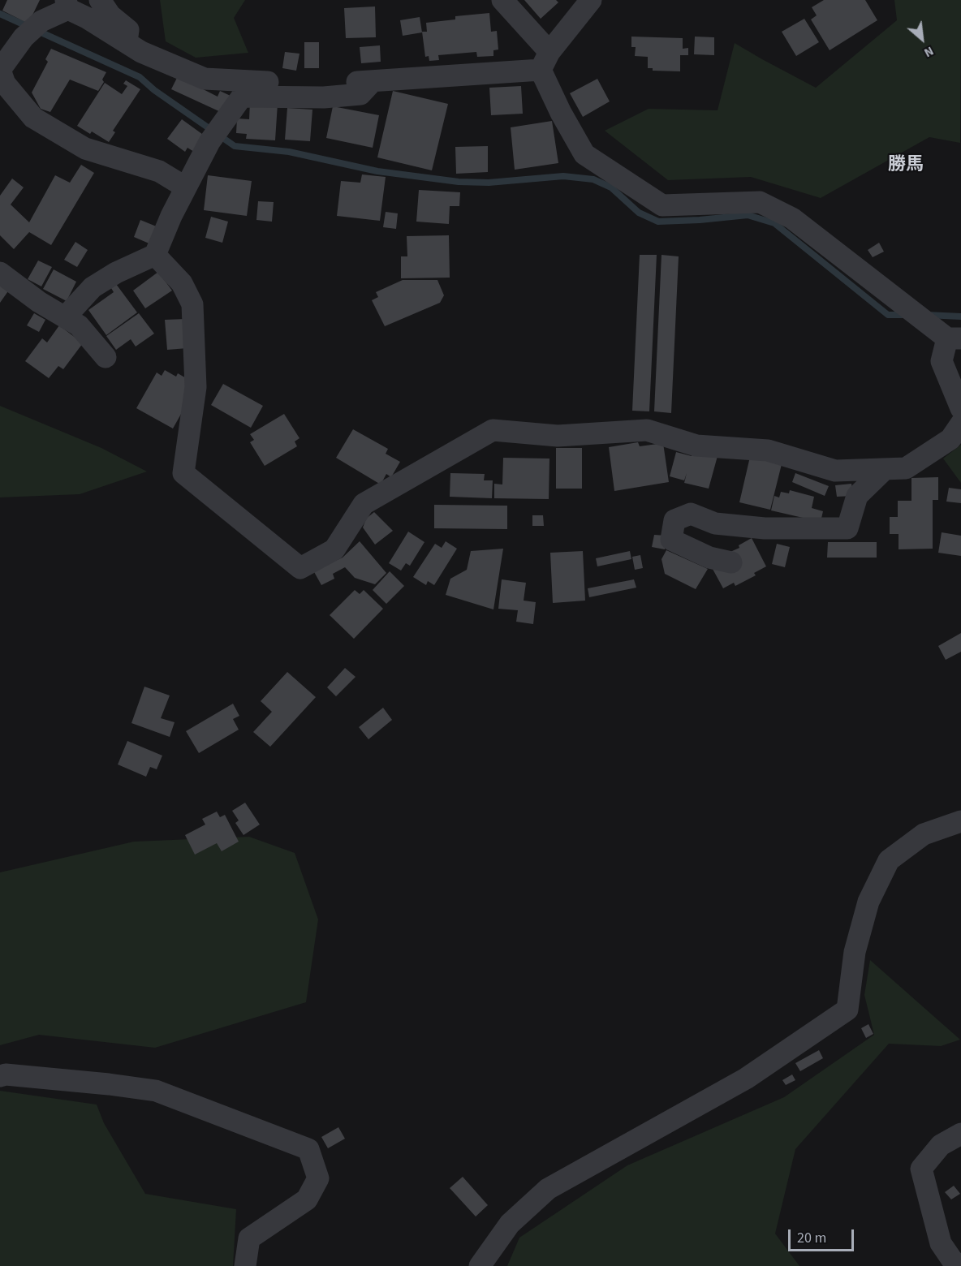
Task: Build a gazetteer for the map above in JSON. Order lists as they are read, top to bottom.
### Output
{
  "districts": ["勝馬"],
  "scale_bar": "20 m",
  "north": "bottom right"
}
